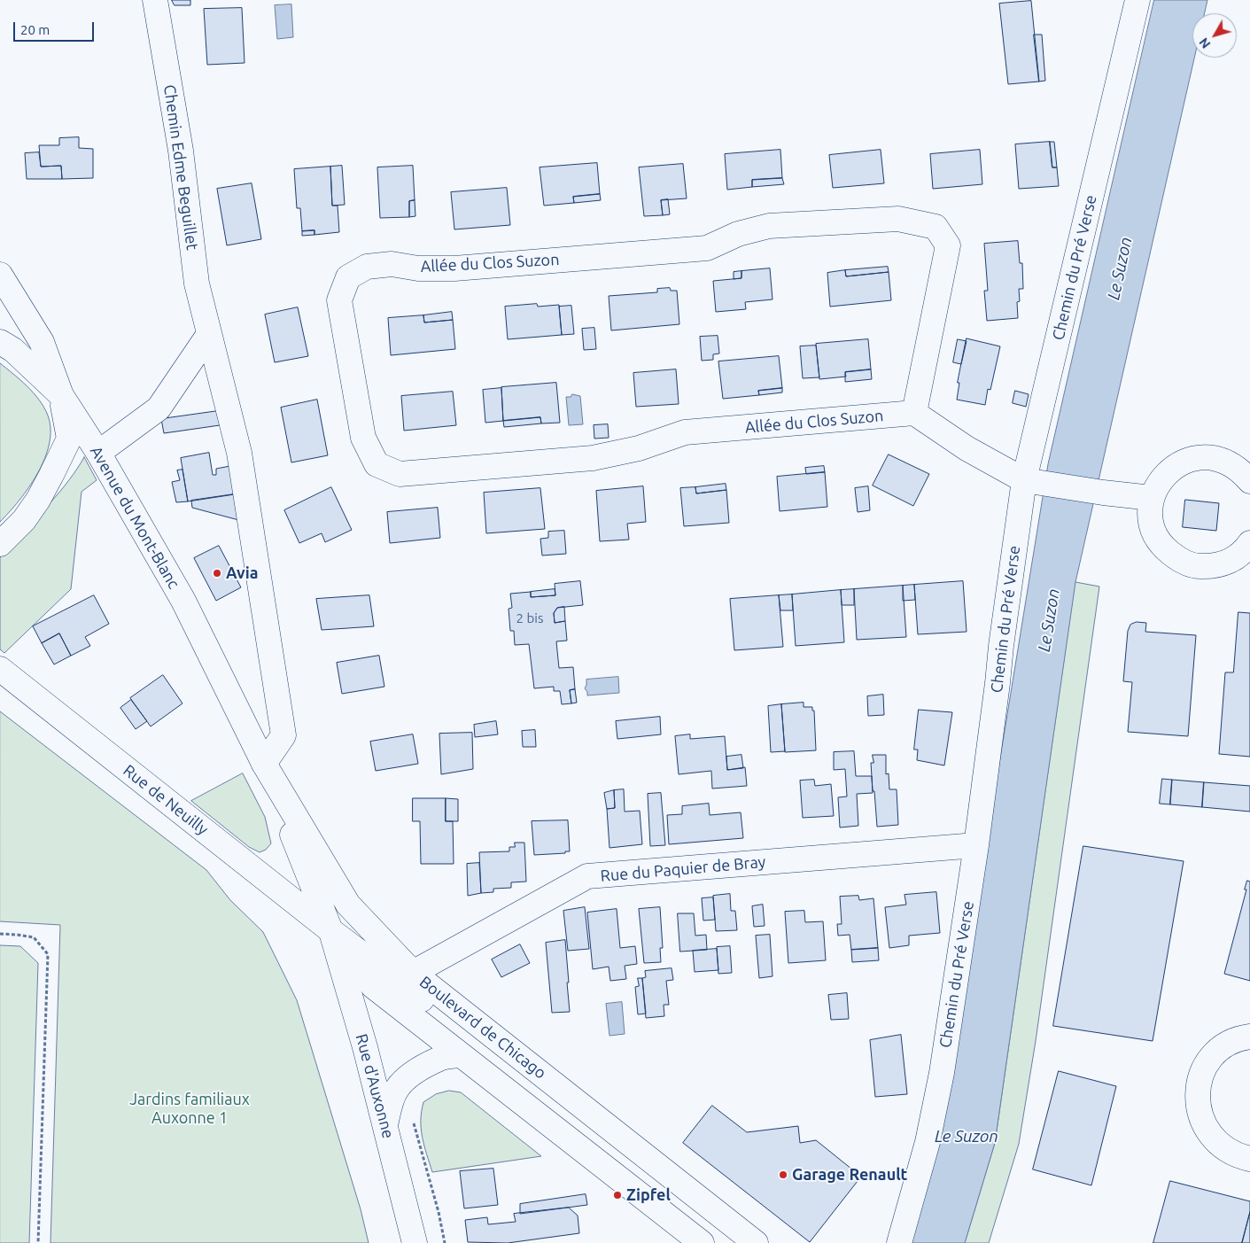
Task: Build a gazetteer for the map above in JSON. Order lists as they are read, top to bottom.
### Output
{
  "streets": {
    "street": [
      "Chemin Edme Beguillet",
      "Allée du Clos Suzon",
      "Chemin du Pré Verse",
      "Avenue du Mont-Blanc",
      "Rue de Neuilly",
      "Rue du Paquier de Bray",
      "Boulevard de Chicago",
      "Rue d'Auxonne"
    ]
  },
  "crossings": [
    ["Chemin Edme Beguillet", "Avenue du Mont-Blanc"],
    ["Chemin Edme Beguillet", "Boulevard de Chicago"],
    ["Chemin du Pré Verse", "Rue du Paquier de Bray"],
    ["Avenue du Mont-Blanc", "Boulevard de Chicago"],
    ["Rue de Neuilly", "Rue d'Auxonne"],
    ["Rue du Paquier de Bray", "Boulevard de Chicago"]
  ],
  "water": ["Le Suzon"],
  "parks": ["Jardins familiaux Auxonne 1"],
  "places": ["Avia", "Garage Renault", "Zipfel"],
  "house_numbers": ["2 bis"],
  "scale_bar": "20 m",
  "north": "bottom left"
}
